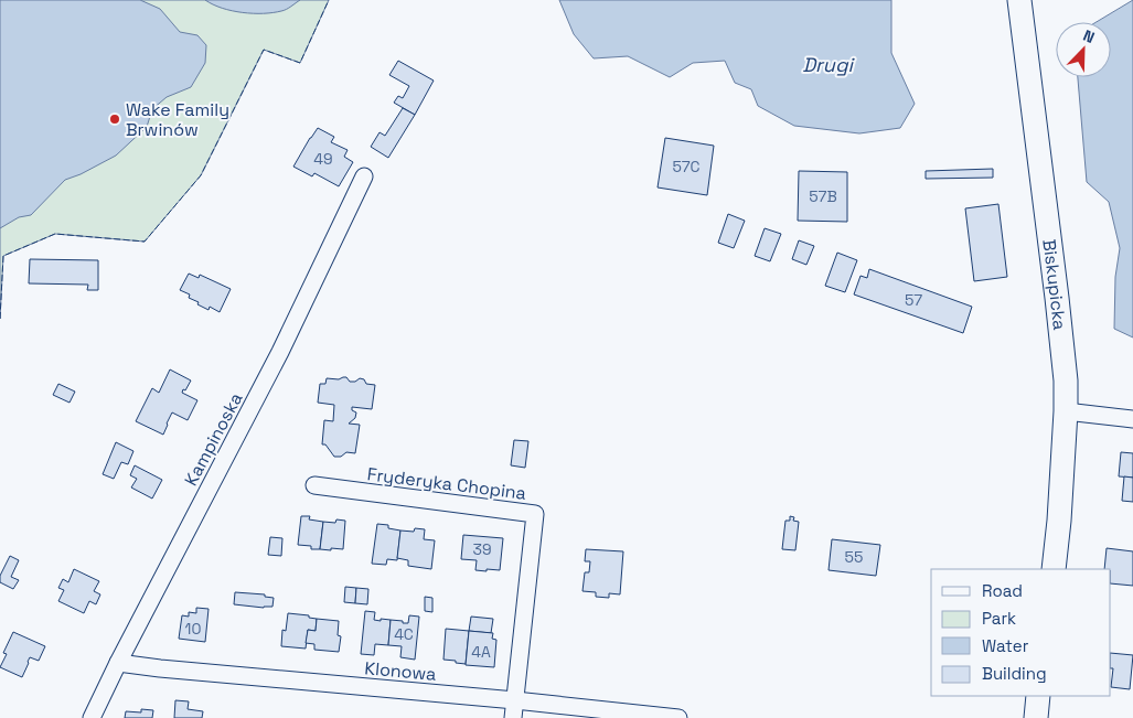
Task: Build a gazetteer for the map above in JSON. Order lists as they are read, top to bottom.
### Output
{
  "streets": {
    "main road": ["Biskupicka"],
    "street": ["Kampinoska", "Fryderyka Chopina", "Klonowa"]
  },
  "crossings": [
    ["Kampinoska", "Klonowa"],
    ["Fryderyka Chopina", "Klonowa"]
  ],
  "water": ["Drugi"],
  "places": ["Wake Family Brwinów"],
  "house_numbers": [
    "49",
    "57C",
    "57B",
    "57",
    "39",
    "55",
    "10",
    "4C",
    "4A"
  ],
  "legend": [
    "Road",
    "Park",
    "Water",
    "Building"
  ],
  "north": "top right"
}
